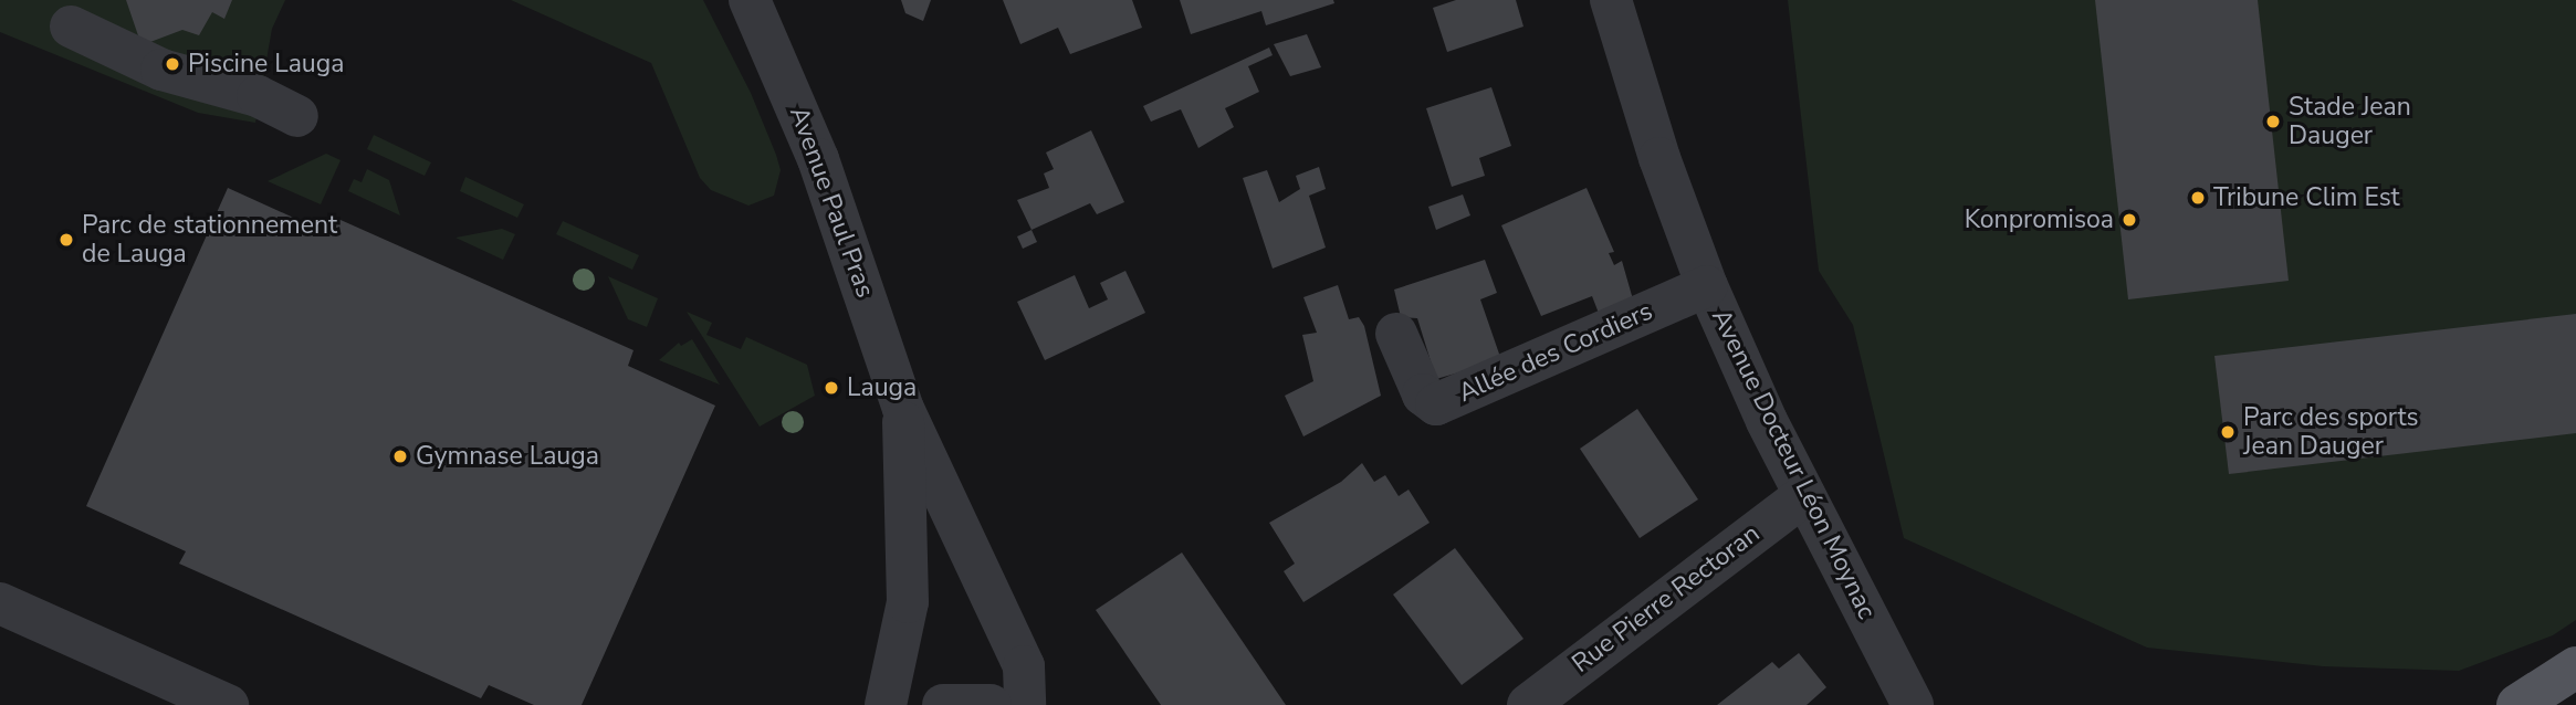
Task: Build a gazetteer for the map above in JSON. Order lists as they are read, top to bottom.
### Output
{
  "streets": {
    "street": [
      "Avenue Paul Pras",
      "Allée des Cordiers",
      "Avenue Docteur Léon Moynac",
      "Rue Pierre Rectoran"
    ]
  },
  "crossings": [
    ["Allée des Cordiers", "Avenue Docteur Léon Moynac"],
    ["Avenue Docteur Léon Moynac", "Rue Pierre Rectoran"]
  ],
  "places": [
    "Piscine Lauga",
    "Stade Jean Dauger",
    "Tribune Clim Est",
    "Konpromisoa",
    "Parc de stationnement de Lauga",
    "Lauga",
    "Parc des sports Jean Dauger",
    "Gymnase Lauga"
  ]
}
